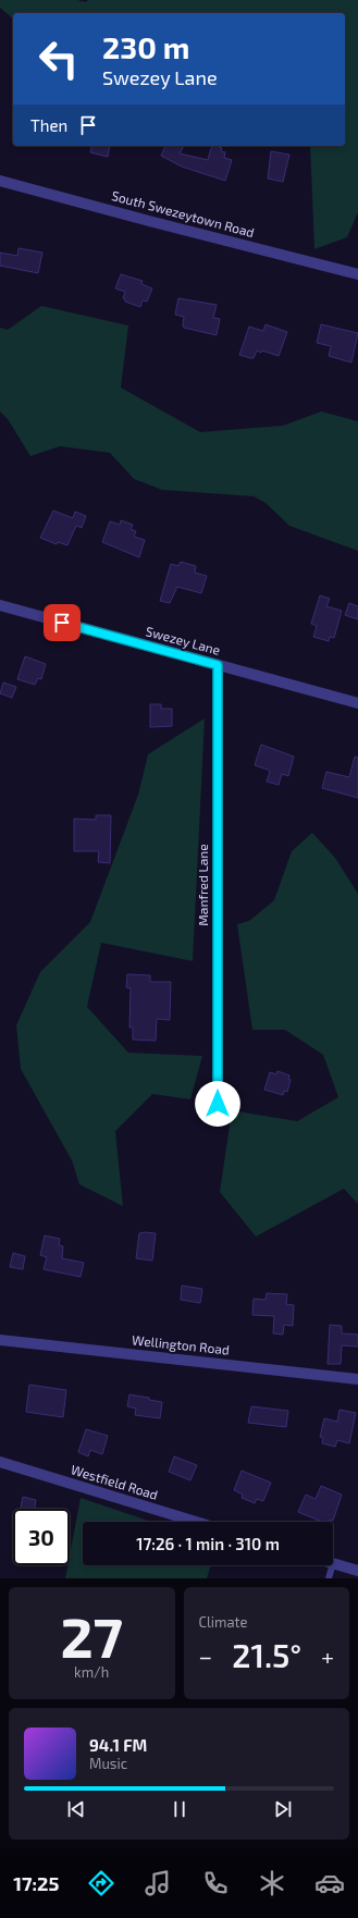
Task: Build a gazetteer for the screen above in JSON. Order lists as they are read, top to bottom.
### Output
{
  "streets": {
    "street": [
      "South Swezeytown Road",
      "Swezey Lane",
      "Manfred Lane",
      "Wellington Road",
      "Westfield Road"
    ]
  },
  "crossings": [
    ["Swezey Lane", "Manfred Lane"]
  ],
  "page": {
    "turn": ["230 m", "Swezey Lane"],
    "then": "Then",
    "limit": "30",
    "trip": "17:26 · 1 min · 310 m",
    "tile": [
      ["27", "km/h"],
      "Climate"
    ],
    "heat": ["−", "21.5°", "+"],
    "song": ["94.1 FM", "Music"],
    "tabs": "17:25"
  }
}
